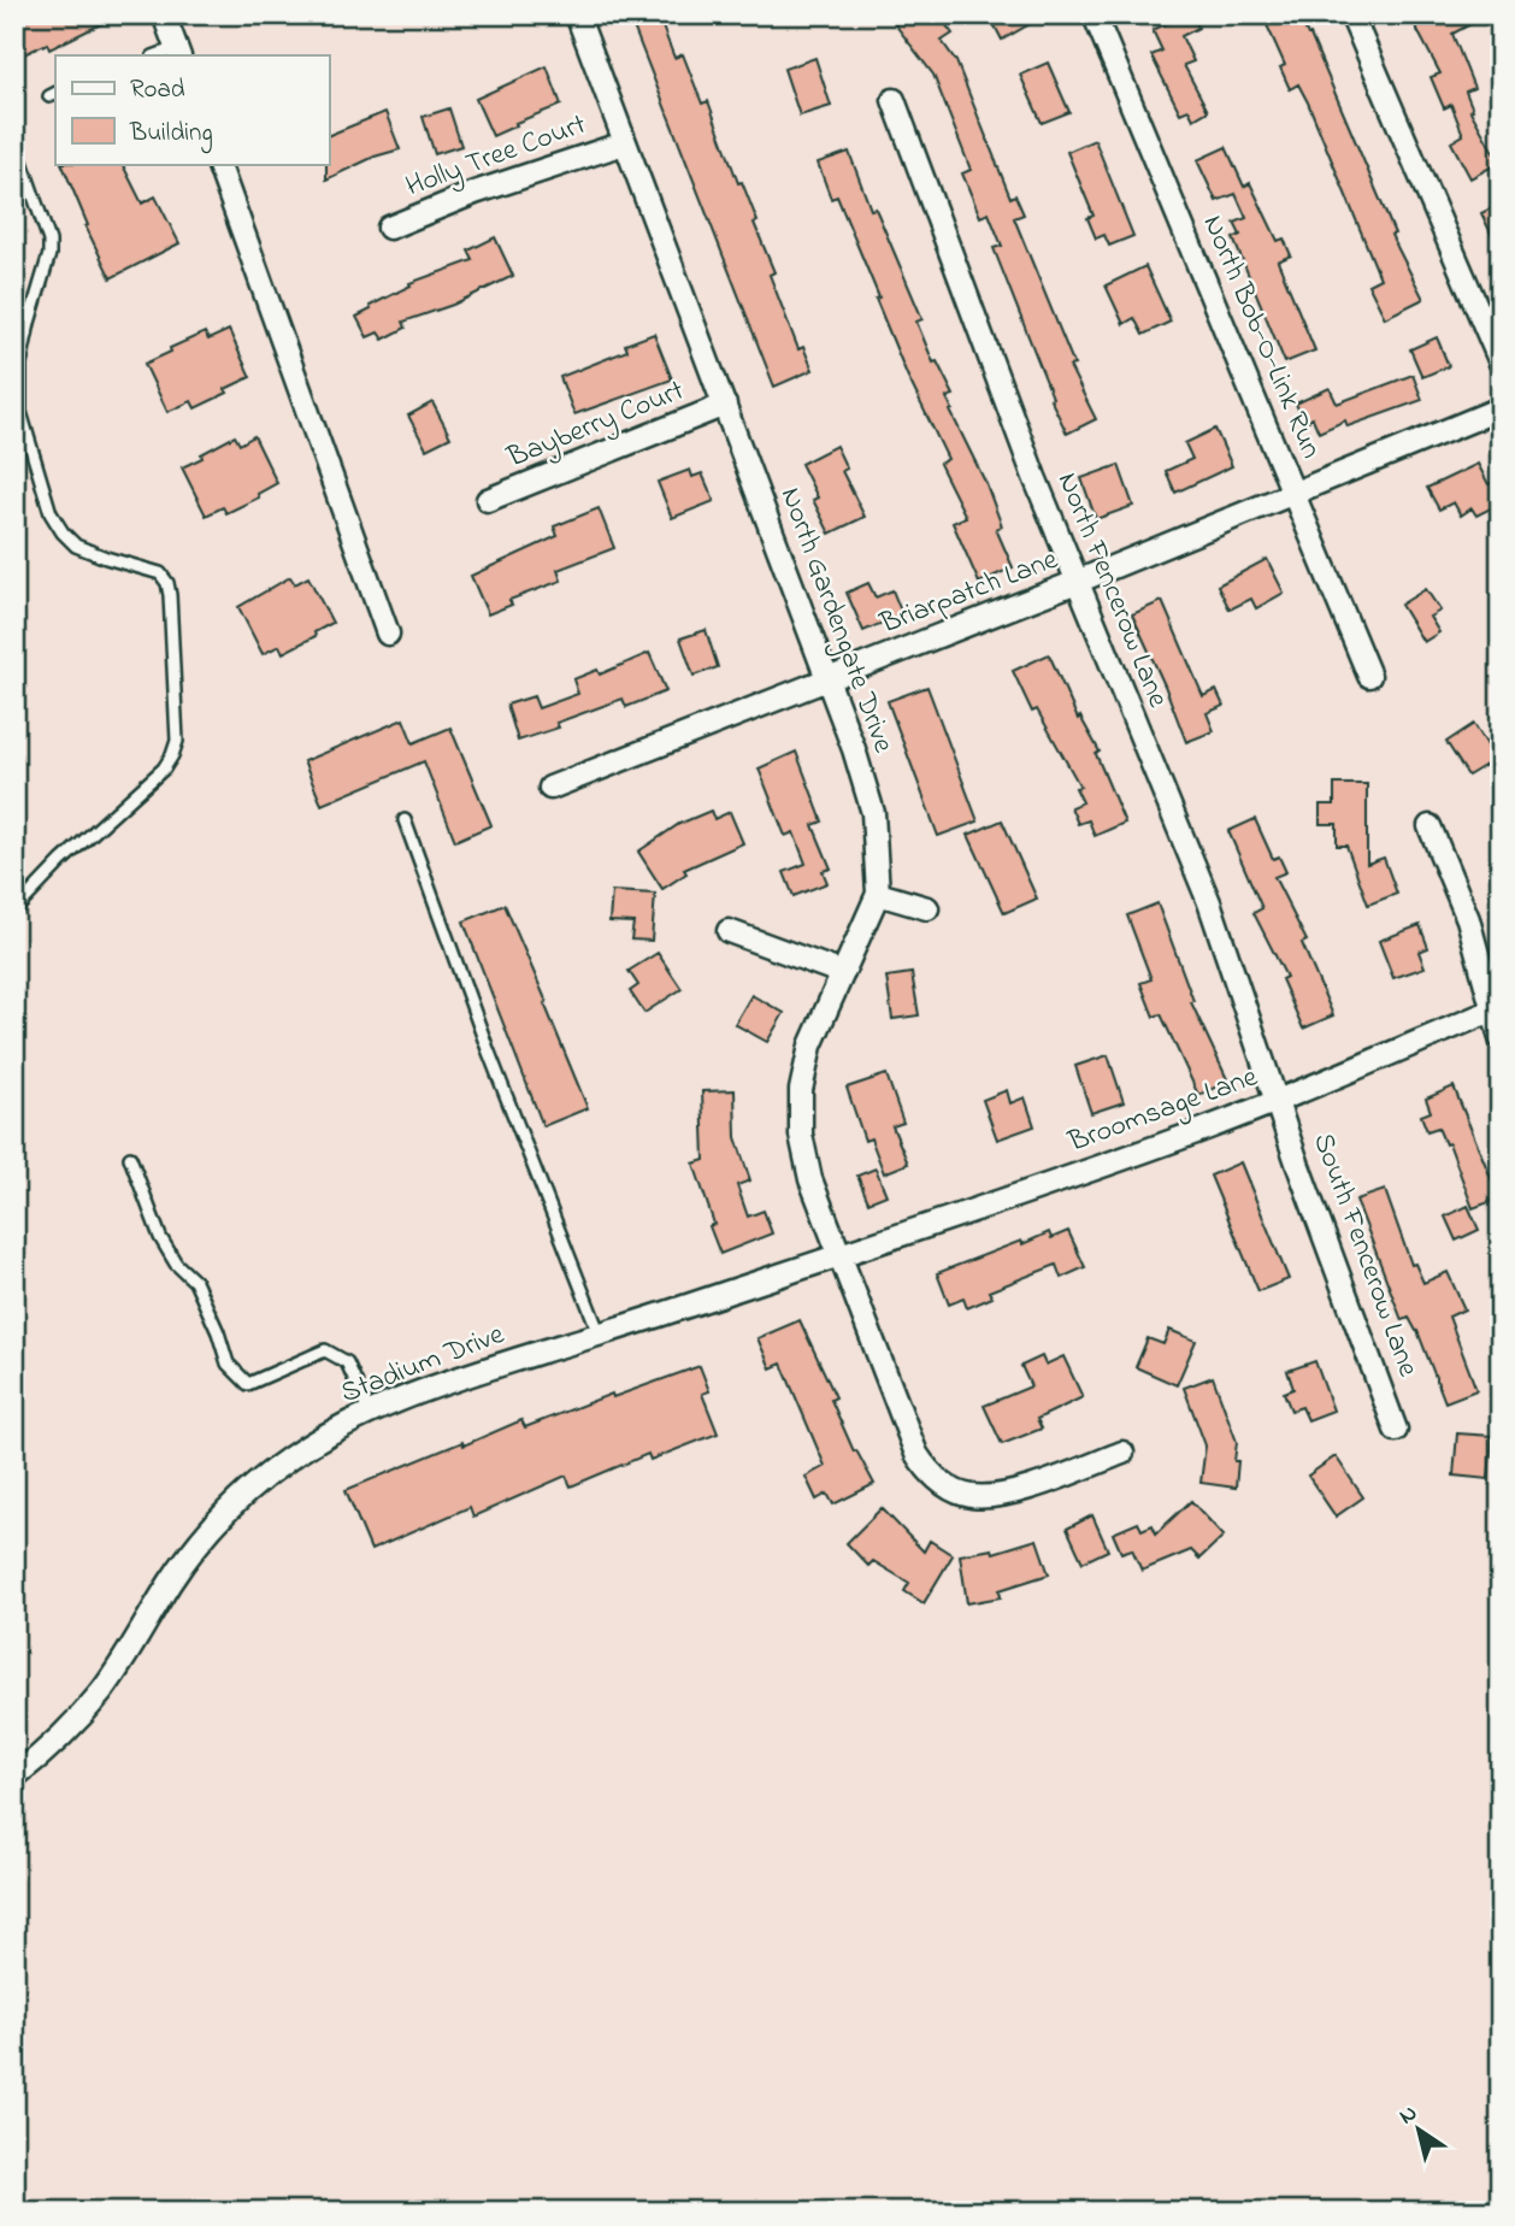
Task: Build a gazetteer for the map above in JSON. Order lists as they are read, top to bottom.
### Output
{
  "streets": {
    "street": [
      "Holly Tree Court",
      "North Bob-O-Link Run",
      "Bayberry Court",
      "North Fencerow Lane",
      "Briarpatch Lane",
      "North Gardengate Drive",
      "Broomsage Lane",
      "South Fencerow Lane",
      "Stadium Drive"
    ]
  },
  "crossings": [
    ["Holly Tree Court", "North Gardengate Drive"],
    ["North Bob-O-Link Run", "Briarpatch Lane"],
    ["Bayberry Court", "North Gardengate Drive"],
    ["North Fencerow Lane", "Briarpatch Lane"],
    ["North Fencerow Lane", "Broomsage Lane"],
    ["North Fencerow Lane", "South Fencerow Lane"],
    ["Briarpatch Lane", "North Gardengate Drive"],
    ["North Gardengate Drive", "Broomsage Lane"],
    ["North Gardengate Drive", "Stadium Drive"],
    ["Broomsage Lane", "South Fencerow Lane"],
    ["Broomsage Lane", "Stadium Drive"]
  ],
  "legend": ["Road", "Building"],
  "north": "top left"
}
